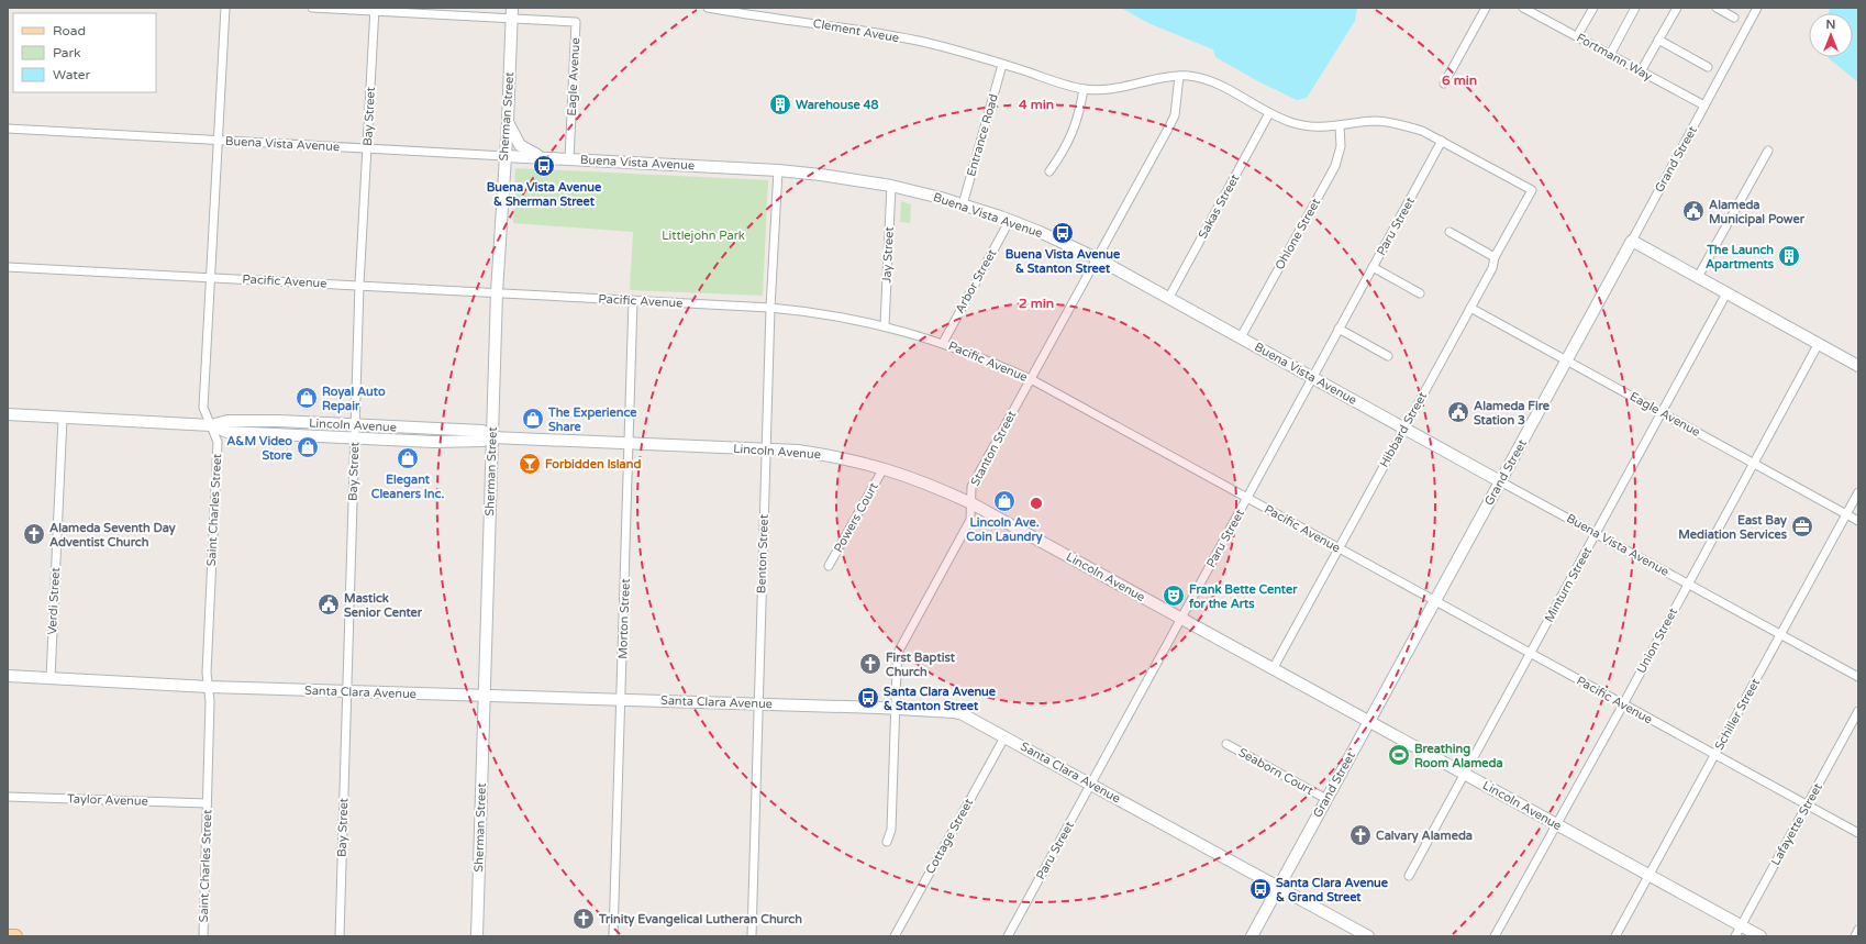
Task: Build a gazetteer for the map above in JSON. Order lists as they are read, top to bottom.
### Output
{
  "streets": {
    "street": [
      "Clement Aveue",
      "Fortmann Way",
      "Eagle Avenue",
      "Bay Street",
      "Sherman Street",
      "Entrance Road",
      "Buena Vista Avenue",
      "Grand Street",
      "Sakas Street",
      "Paru Street",
      "Ohlone Street",
      "Jay Street",
      "Pacific Avenue",
      "Arbor Street",
      "Lincoln Avenue",
      "Hibbard Street",
      "Stanton Street",
      "Saint Charles Street",
      "Powers Court",
      "Benton Street",
      "Minturn Street",
      "Verdi Street",
      "Morton Street",
      "Union Street",
      "Santa Clara Avenue",
      "Schiller Street",
      "Seaborn Court",
      "Taylor Avenue",
      "Lafayette Street",
      "Cottage Street"
    ]
  },
  "crossings": [
    ["Clement Aveue", "Entrance Road"],
    ["Clement Aveue", "Sakas Street"],
    ["Clement Aveue", "Paru Street"],
    ["Clement Aveue", "Ohlone Street"],
    ["Clement Aveue", "Hibbard Street"],
    ["Clement Aveue", "Stanton Street"],
    ["Fortmann Way", "Grand Street"],
    ["Eagle Avenue", "Bay Street"],
    ["Eagle Avenue", "Sherman Street"],
    ["Eagle Avenue", "Buena Vista Avenue"],
    ["Eagle Avenue", "Grand Street"],
    ["Eagle Avenue", "Hibbard Street"],
    ["Eagle Avenue", "Minturn Street"],
    ["Eagle Avenue", "Union Street"],
    ["Eagle Avenue", "Schiller Street"],
    ["Bay Street", "Buena Vista Avenue"],
    ["Bay Street", "Pacific Avenue"],
    ["Bay Street", "Lincoln Avenue"],
    ["Bay Street", "Santa Clara Avenue"],
    ["Sherman Street", "Buena Vista Avenue"],
    ["Sherman Street", "Pacific Avenue"],
    ["Sherman Street", "Lincoln Avenue"],
    ["Sherman Street", "Santa Clara Avenue"],
    ["Entrance Road", "Buena Vista Avenue"],
    ["Buena Vista Avenue", "Grand Street"],
    ["Buena Vista Avenue", "Sakas Street"],
    ["Buena Vista Avenue", "Paru Street"],
    ["Buena Vista Avenue", "Ohlone Street"],
    ["Buena Vista Avenue", "Jay Street"],
    ["Buena Vista Avenue", "Arbor Street"],
    ["Buena Vista Avenue", "Hibbard Street"],
    ["Buena Vista Avenue", "Stanton Street"],
    ["Buena Vista Avenue", "Saint Charles Street"],
    ["Buena Vista Avenue", "Benton Street"],
    ["Buena Vista Avenue", "Minturn Street"],
    ["Buena Vista Avenue", "Union Street"],
    ["Buena Vista Avenue", "Schiller Street"],
    ["Grand Street", "Pacific Avenue"],
    ["Grand Street", "Lincoln Avenue"],
    ["Grand Street", "Santa Clara Avenue"],
    ["Grand Street", "Seaborn Court"],
    ["Paru Street", "Pacific Avenue"],
    ["Paru Street", "Lincoln Avenue"],
    ["Paru Street", "Santa Clara Avenue"],
    ["Jay Street", "Pacific Avenue"],
    ["Pacific Avenue", "Arbor Street"],
    ["Pacific Avenue", "Hibbard Street"],
    ["Pacific Avenue", "Stanton Street"],
    ["Pacific Avenue", "Saint Charles Street"],
    ["Pacific Avenue", "Benton Street"],
    ["Pacific Avenue", "Minturn Street"],
    ["Pacific Avenue", "Morton Street"],
    ["Pacific Avenue", "Union Street"],
    ["Pacific Avenue", "Schiller Street"],
    ["Pacific Avenue", "Lafayette Street"],
    ["Lincoln Avenue", "Hibbard Street"],
    ["Lincoln Avenue", "Stanton Street"],
    ["Lincoln Avenue", "Saint Charles Street"],
    ["Lincoln Avenue", "Powers Court"],
    ["Lincoln Avenue", "Benton Street"],
    ["Lincoln Avenue", "Minturn Street"],
    ["Lincoln Avenue", "Verdi Street"],
    ["Lincoln Avenue", "Morton Street"],
    ["Lincoln Avenue", "Union Street"],
    ["Lincoln Avenue", "Schiller Street"],
    ["Lincoln Avenue", "Lafayette Street"],
    ["Stanton Street", "Santa Clara Avenue"],
    ["Saint Charles Street", "Santa Clara Avenue"],
    ["Saint Charles Street", "Taylor Avenue"],
    ["Benton Street", "Santa Clara Avenue"],
    ["Verdi Street", "Santa Clara Avenue"],
    ["Morton Street", "Santa Clara Avenue"],
    ["Santa Clara Avenue", "Cottage Street"]
  ],
  "parks": ["Littlejohn Park"],
  "places": {
    "building": ["Warehouse 48", "The Launch Apartments"],
    "bus stop": [
      "Buena Vista Avenue & Sherman Street",
      "Buena Vista Avenue & Stanton Street",
      "Santa Clara Avenue & Stanton Street",
      "Santa Clara Avenue & Grand Street"
    ],
    "public building": ["Alameda Municipal Power", "Alameda Fire Station 3", "Mastick Senior Center"],
    "shop": [
      "Royal Auto Repair",
      "The Experience Share",
      "A&M Video Store",
      "Elegant Cleaners Inc.",
      "Lincoln Ave. Coin Laundry"
    ],
    "bar": ["Forbidden Island"],
    "office": ["East Bay Mediation Services"],
    "church": [
      "Alameda Seventh Day Adventist Church",
      "First Baptist Church",
      "Calvary Alameda",
      "Trinity Evangelical Lutheran Church"
    ],
    "theatre": ["Frank Bette Center for the Arts"],
    "sports": ["Breathing Room Alameda"]
  },
  "legend": ["Road", "Park", "Water"],
  "north": "top",
  "rings": ["6 min", "4 min", "2 min"]
}
